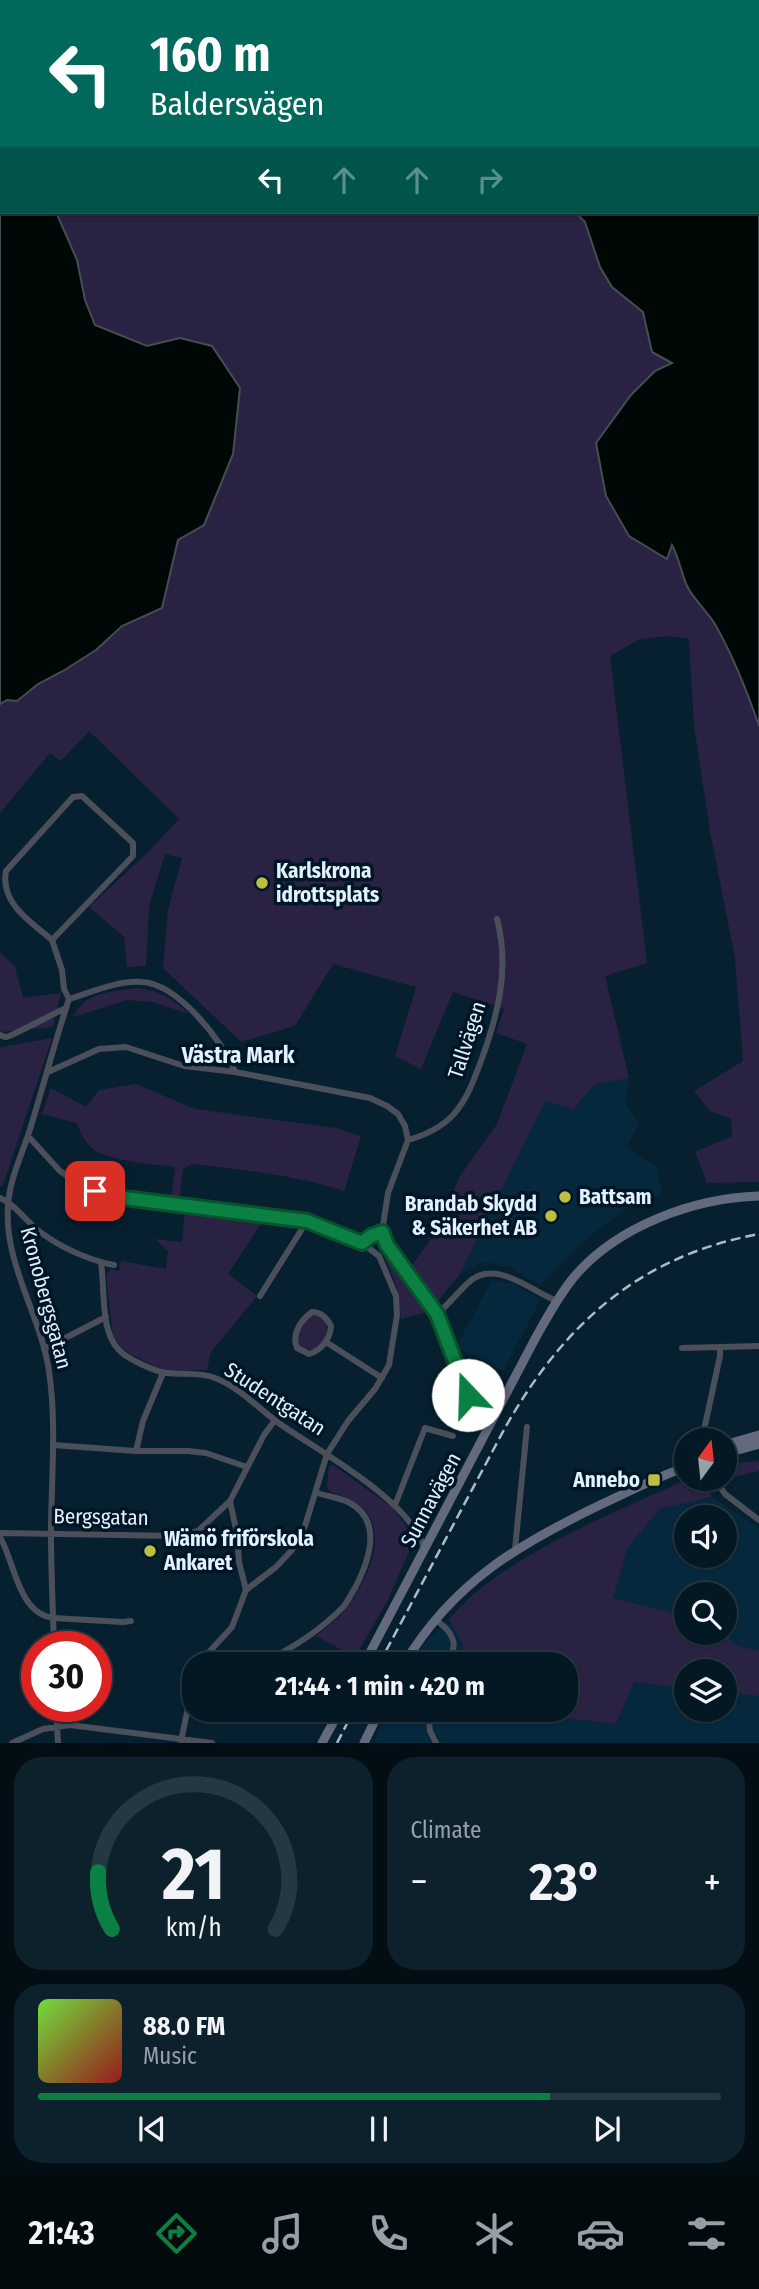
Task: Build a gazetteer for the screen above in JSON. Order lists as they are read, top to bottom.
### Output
{
  "streets": {
    "main road": ["Sunnavägen"],
    "street": [
      "Tallvägen",
      "Kronobergsgatan",
      "Studentgatan",
      "Bergsgatan"
    ]
  },
  "crossings": [
    ["Kronobergsgatan", "Bergsgatan"],
    ["Studentgatan", "Sunnavägen"]
  ],
  "districts": ["Västra Mark"],
  "places": {
    "other": [
      "Karlskrona idrottsplats",
      "Battsam",
      "Brandab Skydd & Säkerhet AB",
      "Wämö friförskola Ankaret"
    ],
    "transit": ["Annebo"]
  },
  "north": "top",
  "page": {
    "turn": ["160 m", "Baldersvägen"],
    "limit": "30",
    "trip": "21:44 · 1 min · 420 m",
    "tile": "Climate",
    "heat": ["−", "23°", "+"],
    "song": ["88.0 FM", "Music"],
    "tabs": "21:43",
    "gauge": ["21", "km/h"]
  }
}
